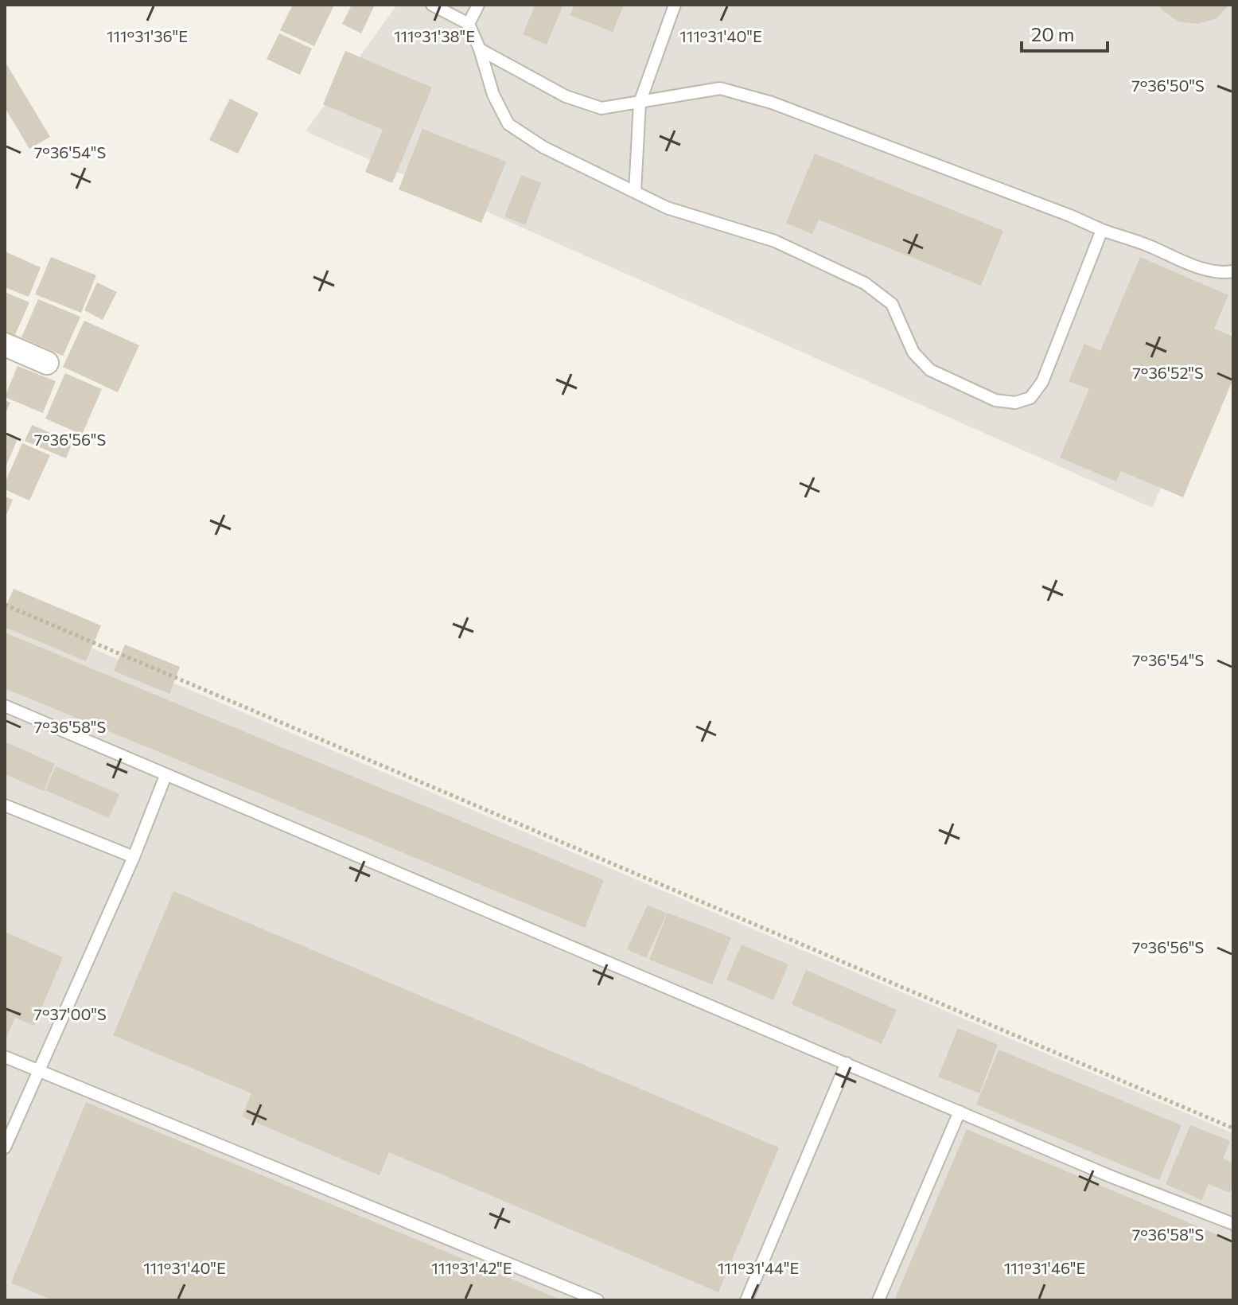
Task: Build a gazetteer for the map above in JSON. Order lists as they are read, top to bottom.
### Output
{
  "scale_bar": "20 m",
  "coordinates": [
    "111°31'36\"E",
    "111°31'38\"E",
    "111°31'40\"E",
    "7°36'50\"S",
    "7°36'54\"S",
    "7°36'52\"S",
    "7°36'56\"S",
    "7°36'58\"S",
    "7°37'00\"S",
    "111°31'42\"E",
    "111°31'44\"E",
    "111°31'46\"E"
  ]
}
